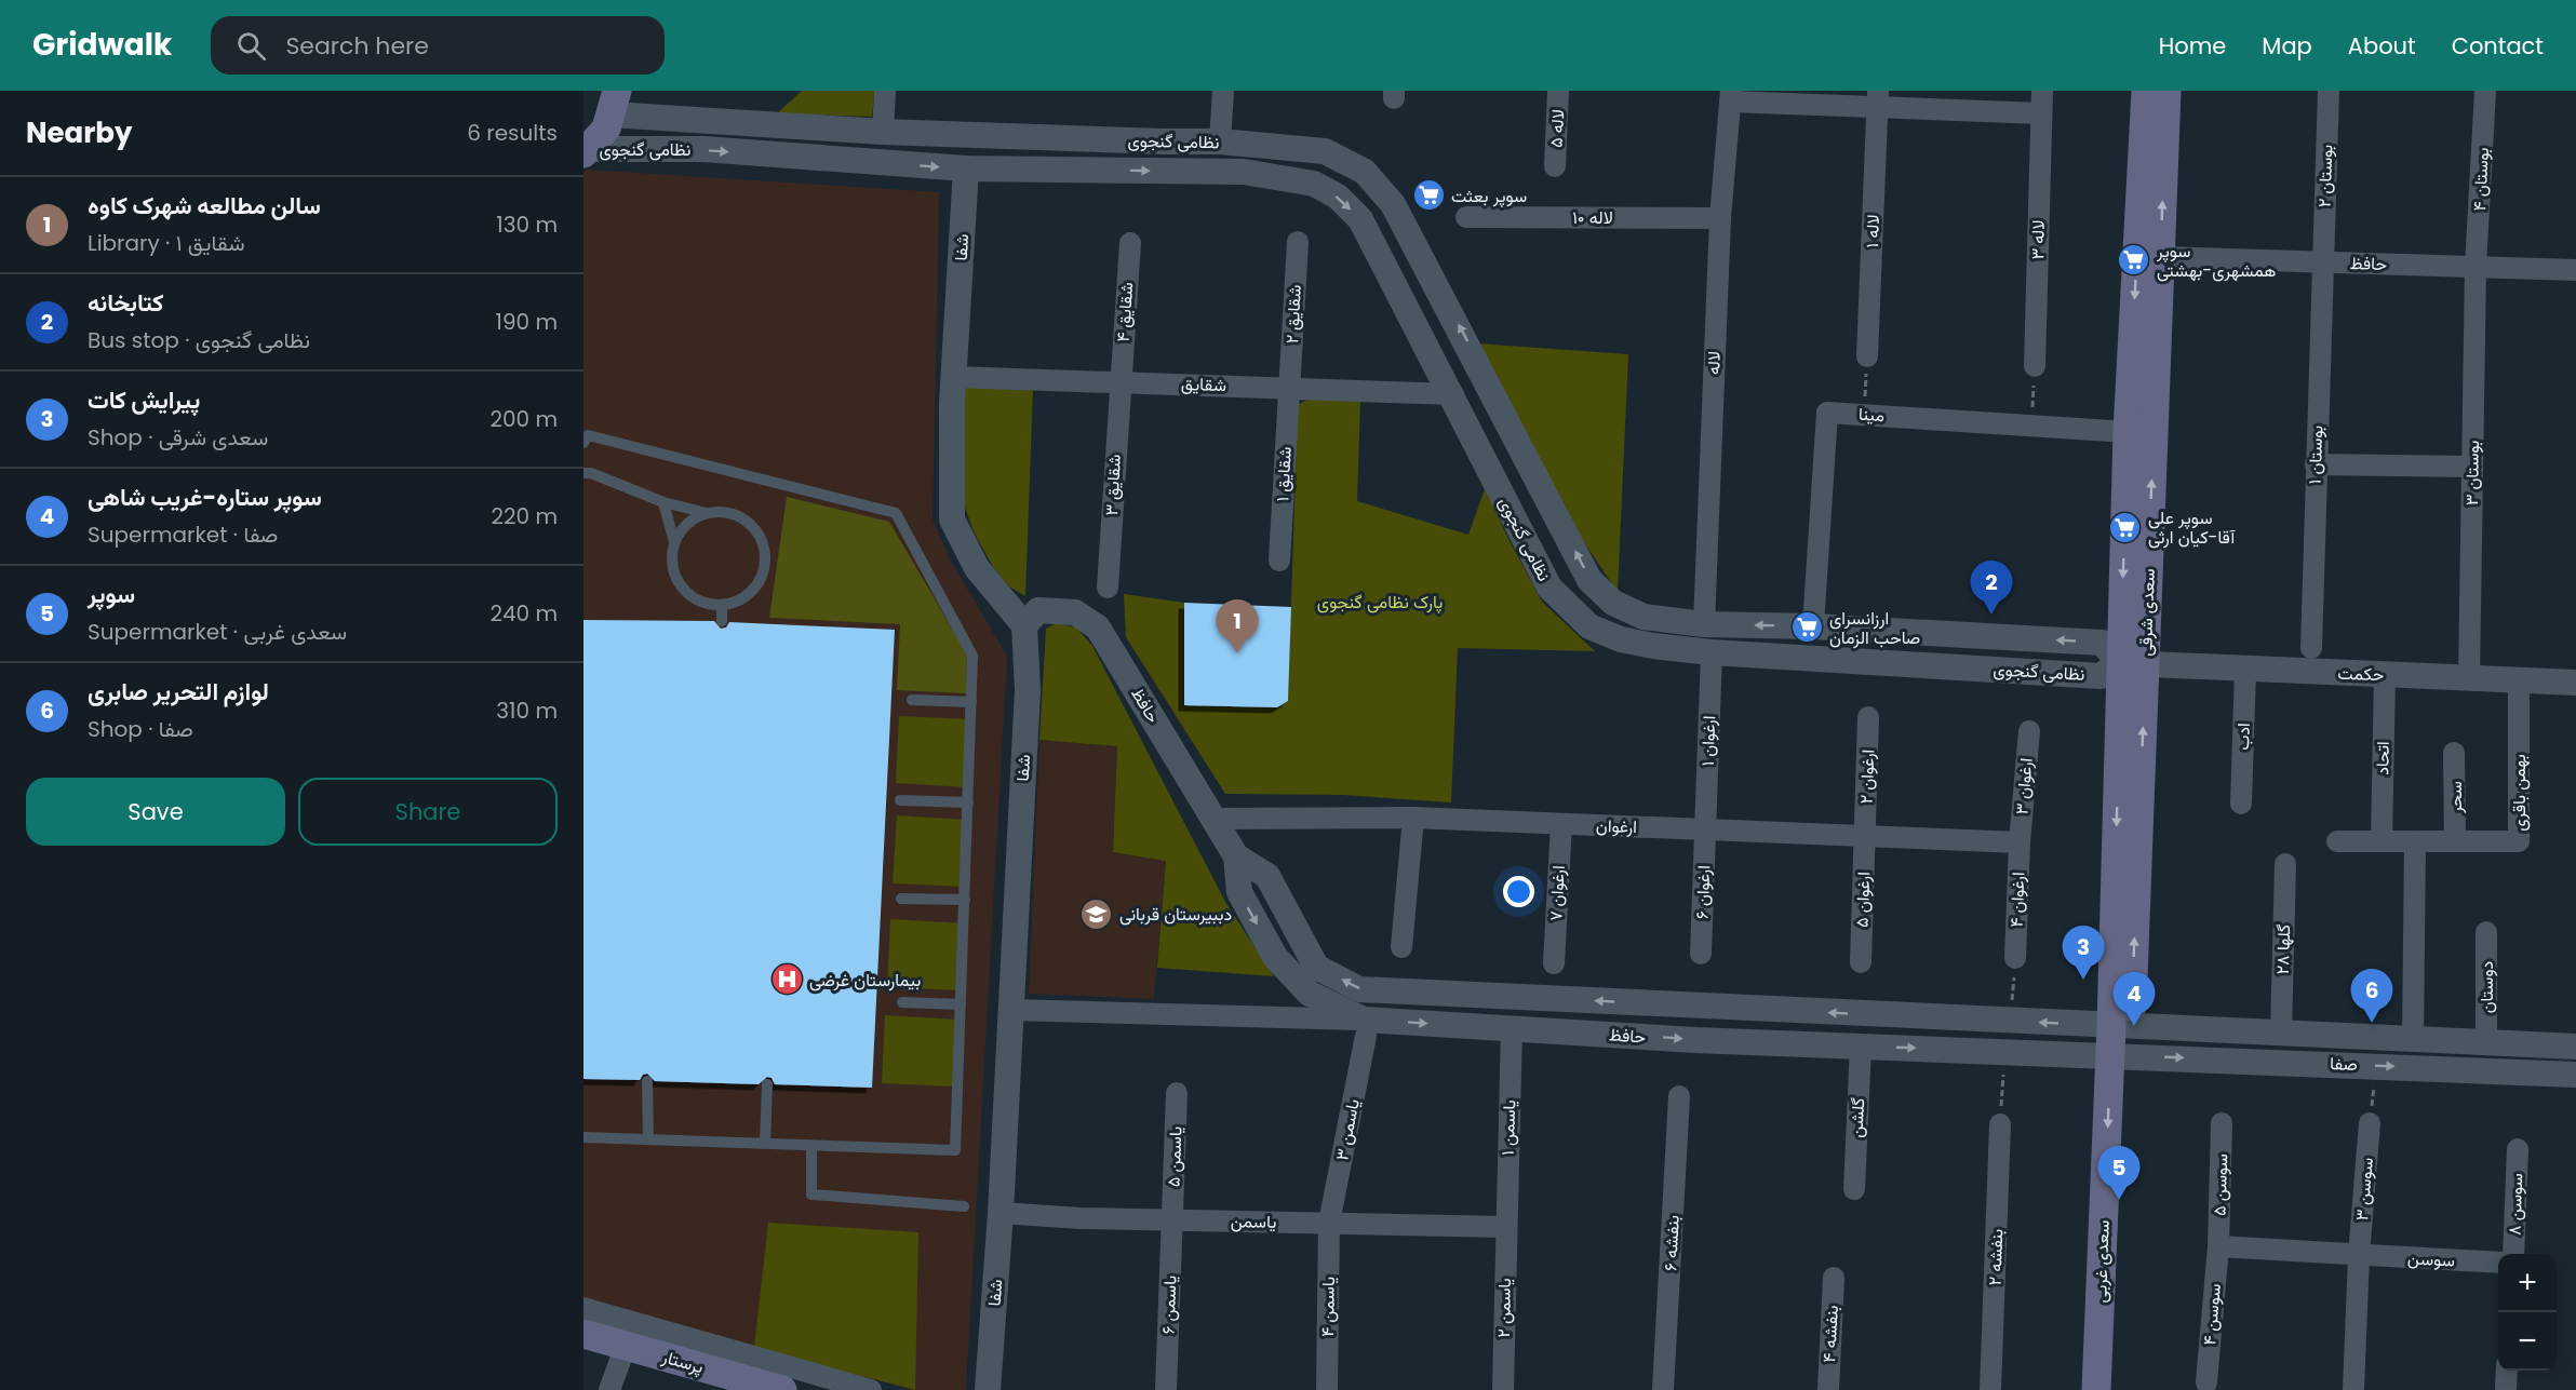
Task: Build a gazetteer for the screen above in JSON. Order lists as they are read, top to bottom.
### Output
{
  "streets": {
    "main road": ["سعدی شرقی", "سعدی غربی", "پرستار"],
    "street": [
      "لاله ۵",
      "نظامی گنجوی",
      "بوستان ۲",
      "بوستان ۴",
      "لاله ۱۰",
      "لاله ۱",
      "لاله ۳",
      "شفا",
      "حافظ",
      "شقایق ۴",
      "شقایق ۲",
      "لاله",
      "شقایق",
      "مینا",
      "بوستان ۱",
      "بوستان ۳",
      "شقایق ۱",
      "شقایق ۳",
      "حکمت",
      "ادب",
      "ارغوان ۱",
      "اتحاد",
      "ارغوان ۲",
      "ارغوان ۳",
      "بهمن باقری",
      "سحر",
      "ارغوان",
      "ارغوان ۶",
      "ارغوان ۷",
      "ارغوان ۵",
      "ارغوان ۴",
      "گلها ۲۸",
      "دوستان",
      "صفا",
      "گلشن",
      "یاسمن ۱",
      "یاسمن ۳",
      "یاسمن ۵",
      "سوسن ۵",
      "سوسن ۳",
      "سوسن ۸",
      "یاسمن",
      "بنفشه ۶",
      "بنفشه ۲",
      "سوسن",
      "یاسمن ۶",
      "یاسمن ۴",
      "یاسمن ۲",
      "سوسن ۴",
      "بنفشه ۴"
    ]
  },
  "crossings": [
    ["نظامی گنجوی", "شفا"],
    ["نظامی گنجوی", "لاله"],
    ["نظامی گنجوی", "شقایق"],
    ["نظامی گنجوی", "مینا"],
    ["نظامی گنجوی", "سعدی شرقی"],
    ["نظامی گنجوی", "حکمت"],
    ["نظامی گنجوی", "ارغوان ۱"],
    ["بوستان ۲", "حافظ"],
    ["بوستان ۲", "بوستان ۱"],
    ["بوستان ۴", "حافظ"],
    ["بوستان ۴", "بوستان ۳"],
    ["لاله ۱۰", "لاله"],
    ["لاله ۱", "لاله"],
    ["لاله ۳", "لاله"],
    ["شفا", "حافظ"],
    ["شفا", "شقایق"],
    ["شفا", "یاسمن"],
    ["حافظ", "بوستان ۱"],
    ["حافظ", "بوستان ۳"],
    ["حافظ", "سعدی شرقی"],
    ["حافظ", "ارغوان"],
    ["حافظ", "صفا"],
    ["حافظ", "گلشن"],
    ["حافظ", "یاسمن ۱"],
    ["حافظ", "یاسمن ۳"],
    ["حافظ", "سعدی غربی"],
    ["شقایق ۴", "شقایق"],
    ["شقایق ۴", "شقایق ۳"],
    ["شقایق ۲", "شقایق"],
    ["شقایق ۲", "شقایق ۱"],
    ["شقایق", "شقایق ۱"],
    ["شقایق", "شقایق ۳"],
    ["مینا", "سعدی شرقی"],
    ["بوستان ۳", "حکمت"],
    ["سعدی شرقی", "حکمت"],
    ["سعدی شرقی", "صفا"],
    ["سعدی شرقی", "سعدی غربی"],
    ["حکمت", "ادب"],
    ["حکمت", "اتحاد"],
    ["حکمت", "بهمن باقری"],
    ["ارغوان ۱", "ارغوان"],
    ["ارغوان ۱", "ارغوان ۶"],
    ["اتحاد", "بهمن باقری"],
    ["ارغوان ۲", "ارغوان"],
    ["ارغوان ۲", "ارغوان ۵"],
    ["ارغوان ۳", "ارغوان"],
    ["ارغوان ۳", "ارغوان ۴"],
    ["بهمن باقری", "سحر"],
    ["ارغوان", "ارغوان ۶"],
    ["ارغوان", "ارغوان ۷"],
    ["ارغوان", "ارغوان ۵"],
    ["ارغوان", "ارغوان ۴"],
    ["گلها ۲۸", "صفا"],
    ["دوستان", "صفا"],
    ["صفا", "سعدی غربی"],
    ["یاسمن ۱", "یاسمن"],
    ["یاسمن ۱", "یاسمن ۲"],
    ["یاسمن ۳", "یاسمن"],
    ["یاسمن ۳", "یاسمن ۴"],
    ["یاسمن ۵", "یاسمن"],
    ["یاسمن ۵", "یاسمن ۶"],
    ["سوسن ۵", "سوسن"],
    ["سوسن ۵", "سوسن ۴"],
    ["سوسن ۳", "سوسن"],
    ["یاسمن", "یاسمن ۶"],
    ["یاسمن", "یاسمن ۴"],
    ["یاسمن", "یاسمن ۲"],
    ["سوسن", "سوسن ۴"]
  ],
  "parks": ["پارک نظامی گنجوی"],
  "places": {
    "supermarket": [
      "سوپر بعثت",
      "سوپر همشهری-بهشتی",
      "سوپر علی آقا-کیان ارثی",
      "ارزانسرای صاحب الزمان"
    ],
    "school or university": ["دببیرستان قربانی"],
    "hospital": ["بیمارستان غرضی"]
  },
  "page": {
    "header": "Gridwalk",
    "search": "Search here",
    "nav": [
      "Home",
      "Map",
      "About",
      "Contact"
    ],
    "heading": ["Nearby", "6 results"],
    "list": [
      {
        "mark": "1",
        "name": "سالن مطالعه شهرک کاوه",
        "note": "Library · شقایق ۱",
        "value": "130 m"
      },
      {
        "mark": "2",
        "name": "کتابخانه",
        "note": "Bus stop · نظامی گنجوی",
        "value": "190 m"
      },
      {
        "mark": "3",
        "name": "پیرایش کات",
        "note": "Shop · سعدی شرقی",
        "value": "200 m"
      },
      {
        "mark": "4",
        "name": "سوپر ستاره-غریب شاهی",
        "note": "Supermarket · صفا",
        "value": "220 m"
      },
      {
        "mark": "5",
        "name": "سوپر",
        "note": "Supermarket · سعدی غربی",
        "value": "240 m"
      },
      {
        "mark": "6",
        "name": "لوازم التحریر صابری",
        "note": "Shop · صفا",
        "value": "310 m"
      }
    ],
    "pins": [
      "2",
      "1",
      "3",
      "6",
      "4",
      "5"
    ],
    "buttons": ["Save", "Share"],
    "map_buttons": ["+", "−"]
  }
}
